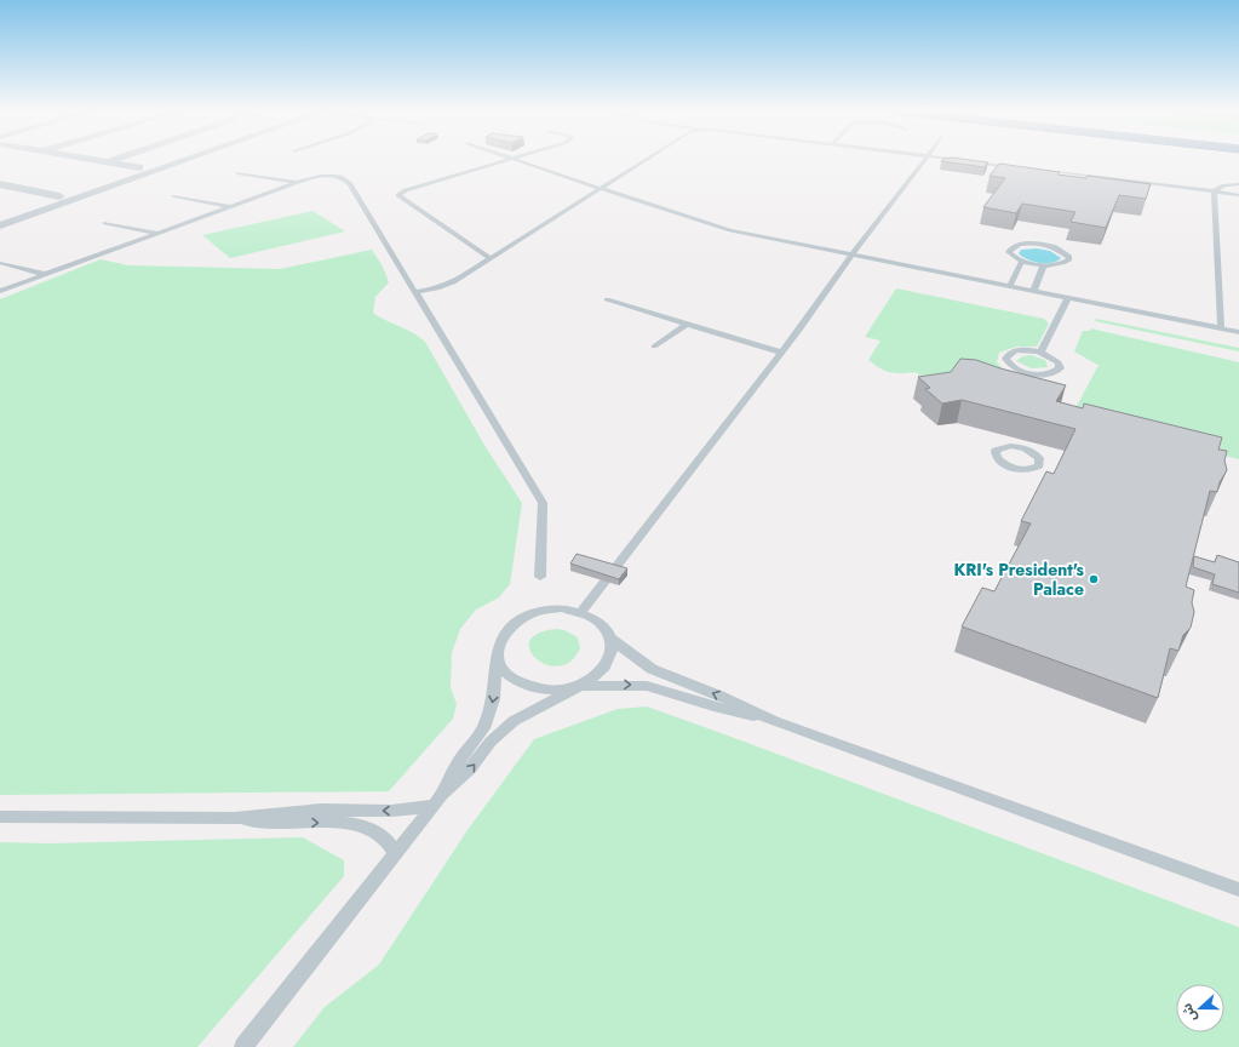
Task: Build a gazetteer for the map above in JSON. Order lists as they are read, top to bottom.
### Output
{
  "places": ["KRI's President's Palace"],
  "north": "left"
}
